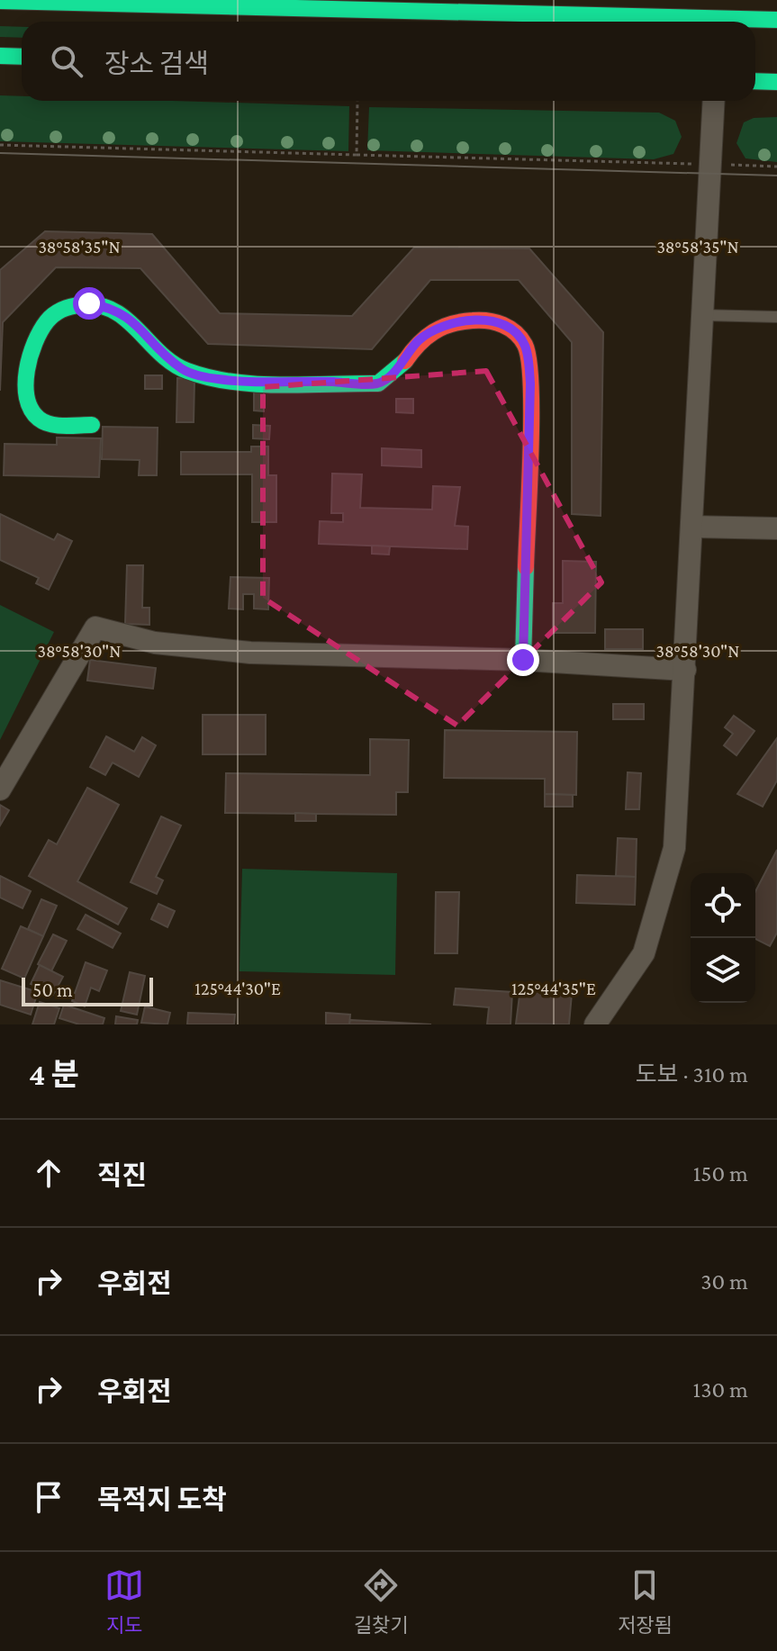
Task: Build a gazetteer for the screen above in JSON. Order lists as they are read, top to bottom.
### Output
{
  "scale_bar": "50 m",
  "page": {
    "search": "장소 검색",
    "scale": "50 m",
    "heading": ["4 분", "도보 · 310 m"],
    "list": [
      ["직진", "150 m"],
      ["우회전", "30 m"],
      ["우회전", "130 m"],
      "목적지 도착"
    ],
    "nav": ["지도", "길찾기", "저장됨"]
  },
  "coordinates": [
    "38°58'35\"N",
    "38°58'30\"N",
    "125°44'30\"E",
    "125°44'35\"E"
  ]
}
